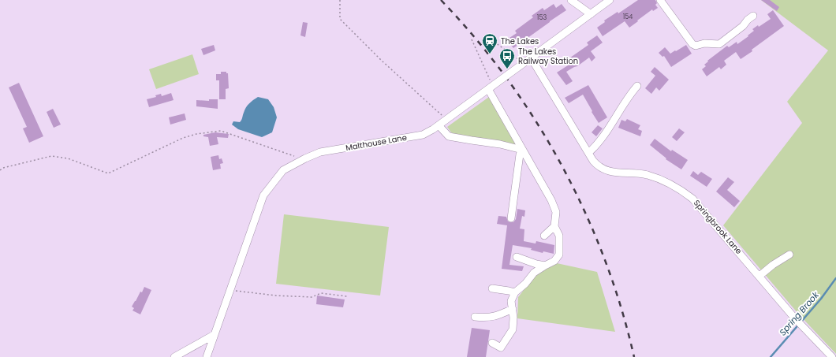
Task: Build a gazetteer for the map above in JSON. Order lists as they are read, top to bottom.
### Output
{
  "streets": {
    "street": ["Malthouse Lane", "Springbrook Lane"]
  },
  "crossings": [
    ["Malthouse Lane", "Springbrook Lane"]
  ],
  "water": ["Spring Brook"],
  "places": {
    "station": ["The Lakes"],
    "bus stop": ["The Lakes Railway Station"]
  },
  "house_numbers": ["154", "153"]
}
